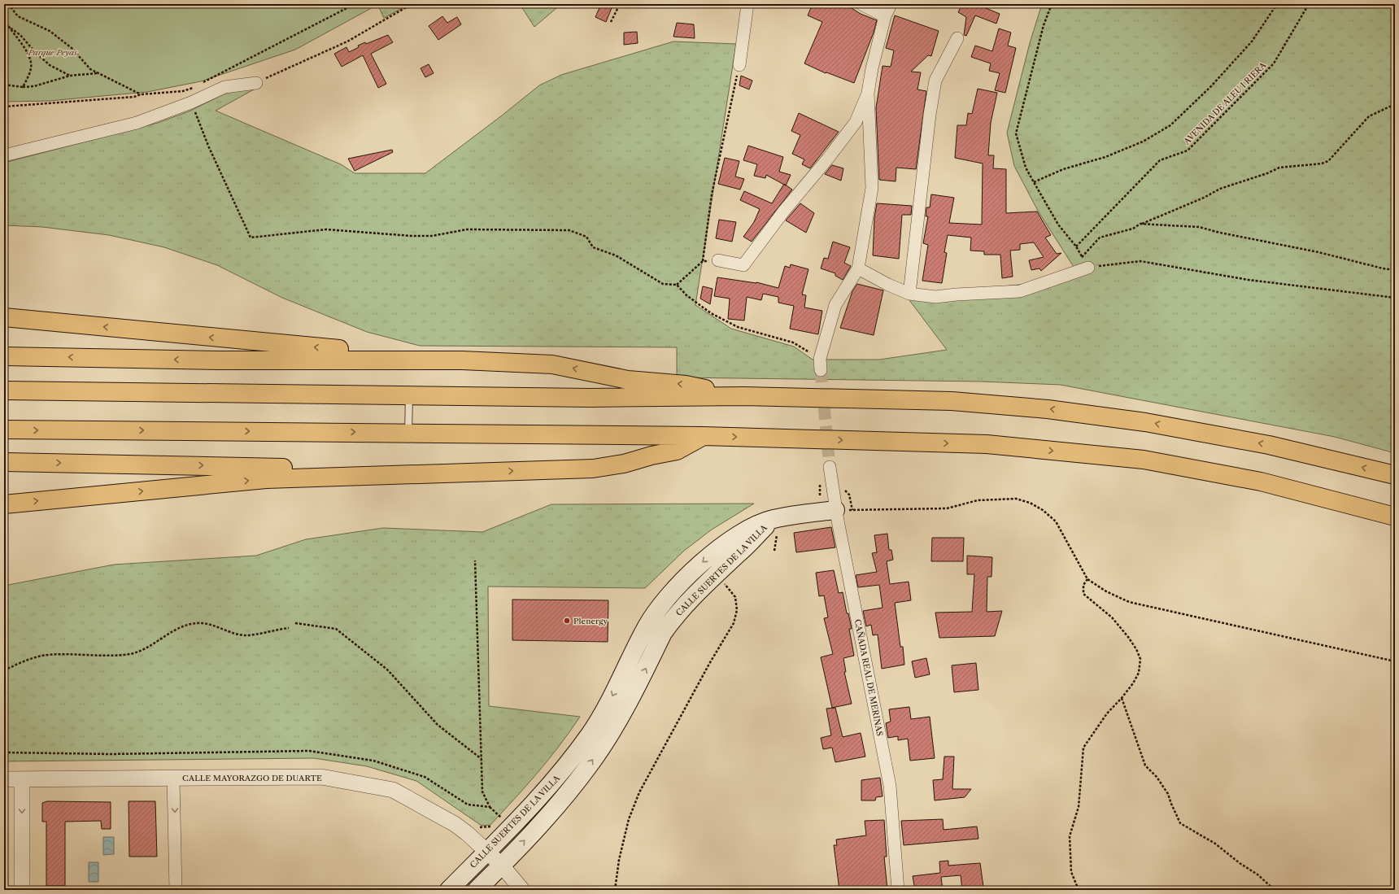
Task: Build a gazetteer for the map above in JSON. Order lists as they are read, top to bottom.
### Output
{
  "streets": {
    "main road": ["CALLE SUERTES DE LA VILLA"],
    "street": ["CAÑADA REAL DE MERINAS", "CALLE MAYORAZGO DE DUARTE"],
    "path": ["AVENIDA DE ALEU I RIERA"]
  },
  "crossings": [
    ["CALLE SUERTES DE LA VILLA", "CAÑADA REAL DE MERINAS"],
    ["CALLE SUERTES DE LA VILLA", "CALLE MAYORAZGO DE DUARTE"]
  ],
  "parks": ["Parque Peyas"],
  "places": ["Plenergy"]
}
